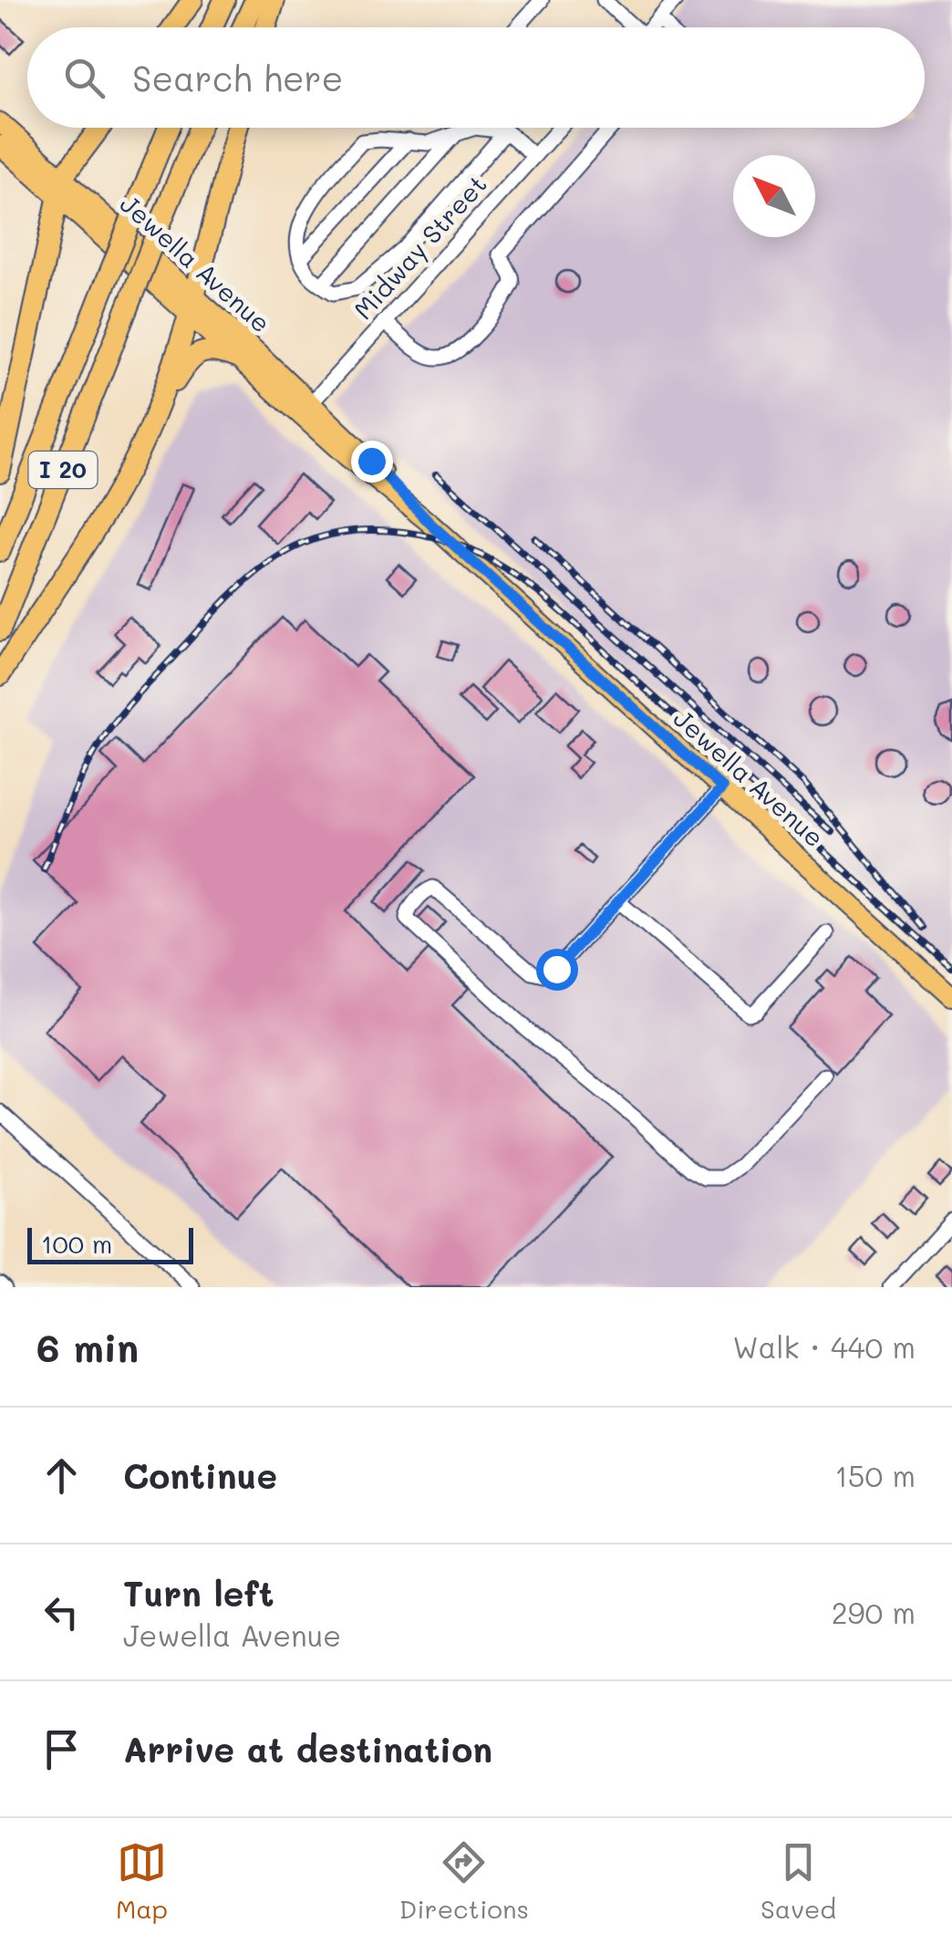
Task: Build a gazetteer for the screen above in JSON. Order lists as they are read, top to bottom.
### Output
{
  "streets": {
    "highway": ["I 20"],
    "main road": ["Jewella Avenue"],
    "street": ["Midway Street"]
  },
  "crossings": [
    ["Midway Street", "Jewella Avenue"]
  ],
  "scale_bar": "100 m",
  "north": "top left",
  "page": {
    "search": "Search here",
    "scale": "100 m",
    "heading": ["6 min", "Walk · 440 m"],
    "list": [
      ["Continue", "150 m"],
      ["Turn left", "Jewella Avenue", "290 m"],
      "Arrive at destination"
    ],
    "nav": ["Map", "Directions", "Saved"]
  }
}
